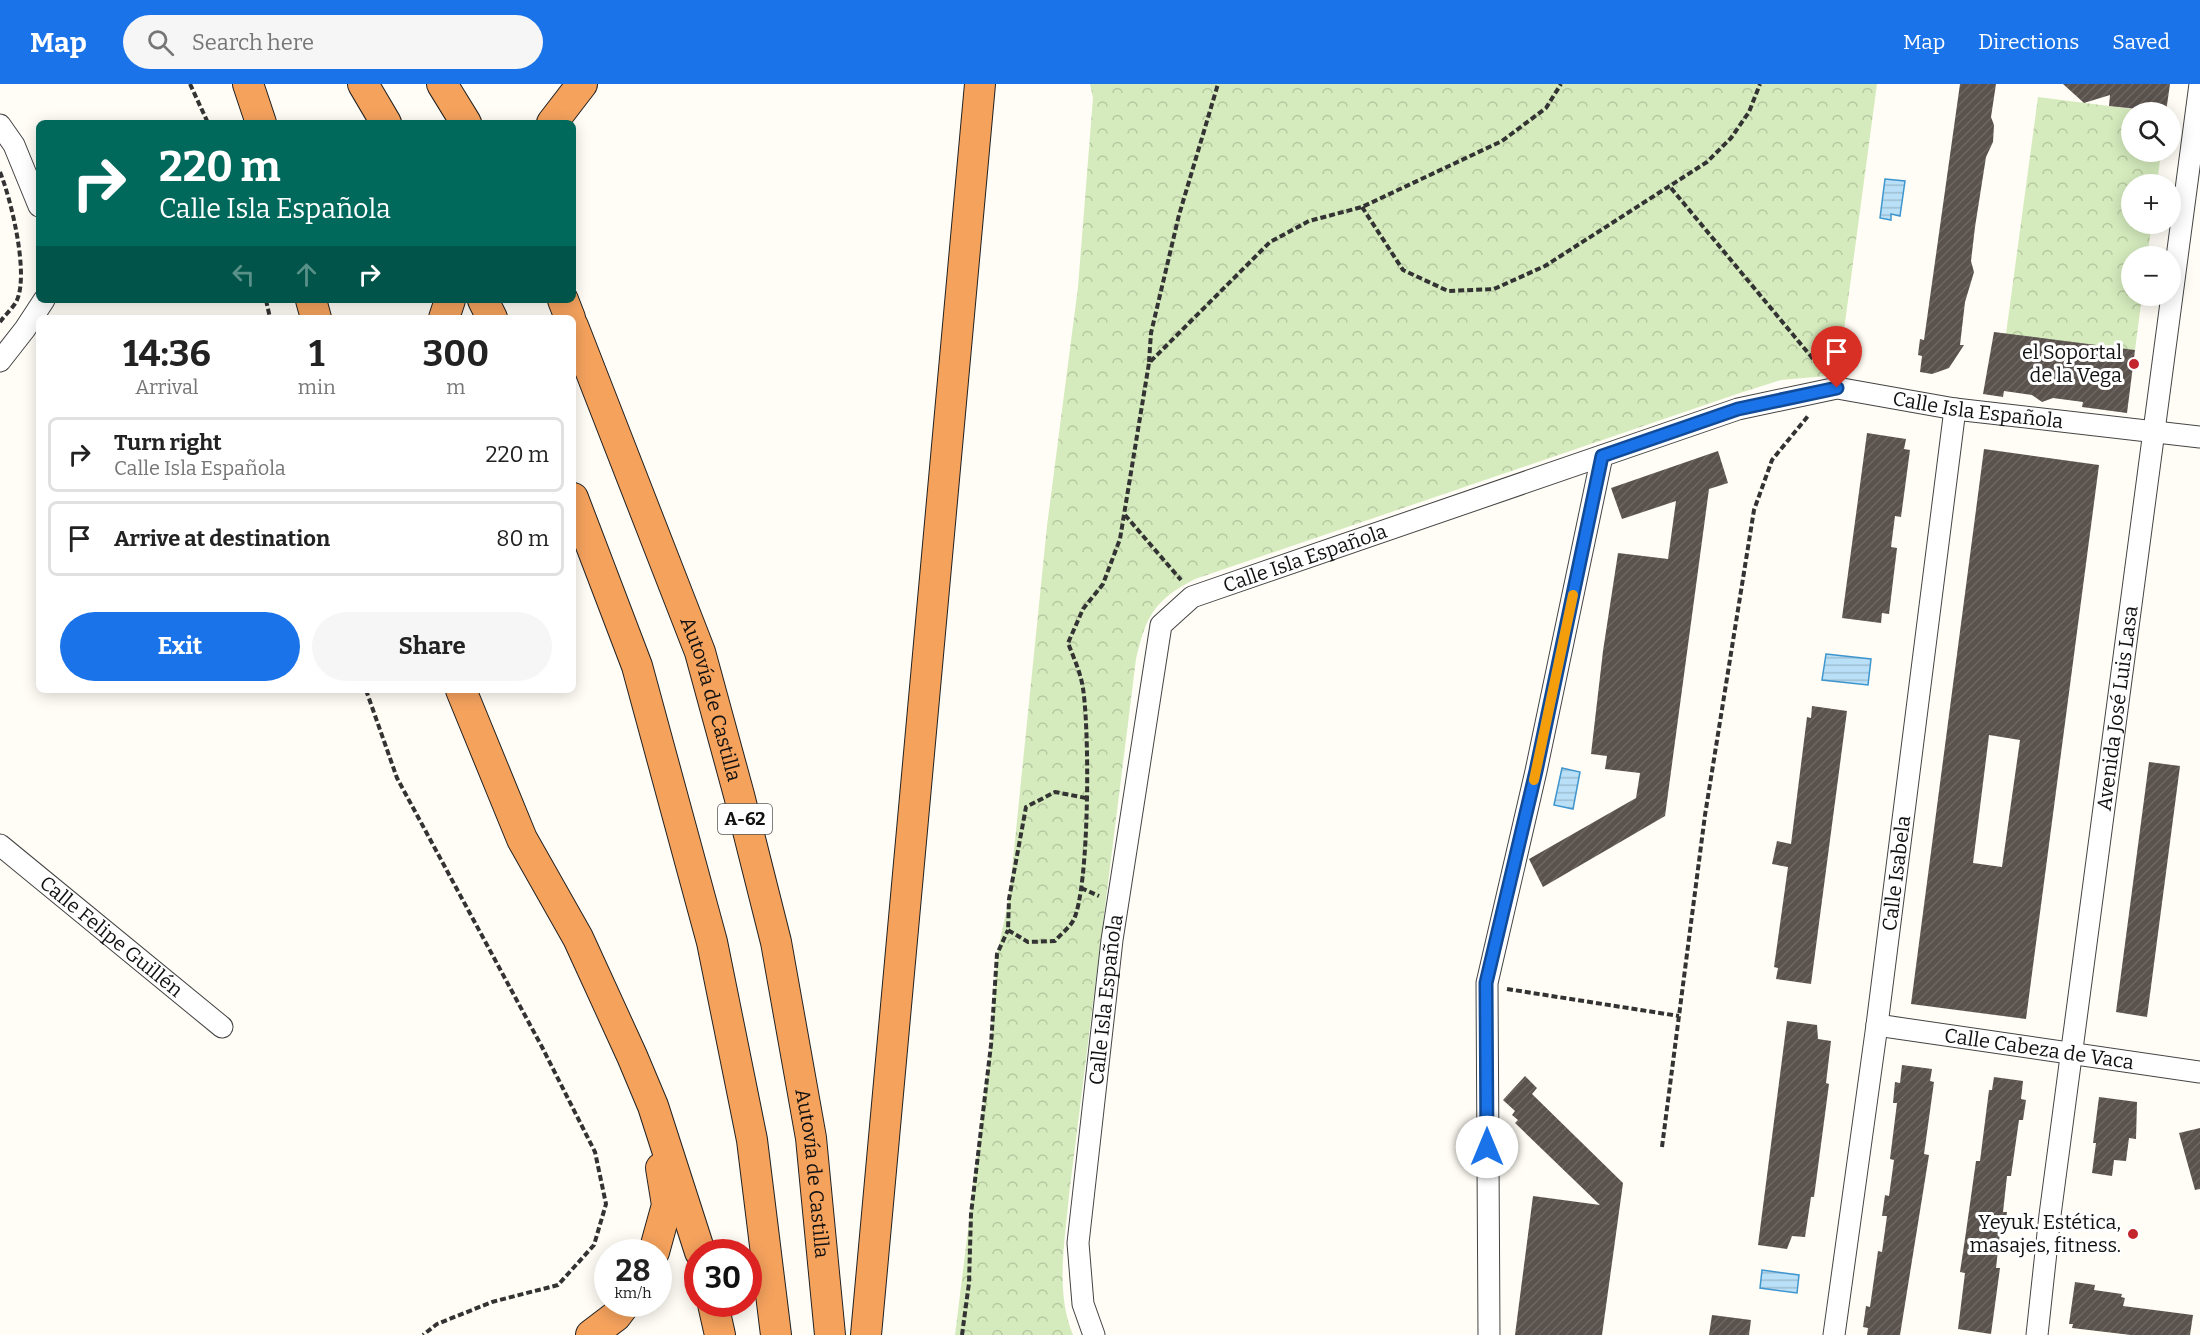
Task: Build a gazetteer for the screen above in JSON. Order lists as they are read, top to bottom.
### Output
{
  "streets": {
    "highway": ["Autovía de Castilla", "A-62"],
    "street": [
      "Calle Isla Española",
      "Avenida José Luis Lasa",
      "Calle Isabela",
      "Calle Felipe Guillén",
      "Calle Cabeza de Vaca"
    ]
  },
  "crossings": [
    ["Calle Isla Española", "Avenida José Luis Lasa"],
    ["Calle Isla Española", "Calle Isabela"],
    ["Avenida José Luis Lasa", "Calle Cabeza de Vaca"],
    ["Calle Isabela", "Calle Cabeza de Vaca"]
  ],
  "places": ["el Soportal de la Vega", "Yeyuk. Estética, masajes, fitness."],
  "page": {
    "header": "Map",
    "search": "Search here",
    "nav": ["Map", "Directions", "Saved"],
    "map_buttons": ["+", "−"],
    "turn": ["220 m", "Calle Isla Española"],
    "eta": [
      "14:36",
      "Arrival",
      "1",
      "min",
      "300",
      "m"
    ],
    "list": [
      {
        "name": "Turn right",
        "note": "Calle Isla Española",
        "value": "220 m"
      },
      {
        "name": "Arrive at destination",
        "value": "80 m"
      }
    ],
    "buttons": ["Exit", "Share"],
    "speed": "28 km/h",
    "limit": "30"
  }
}
